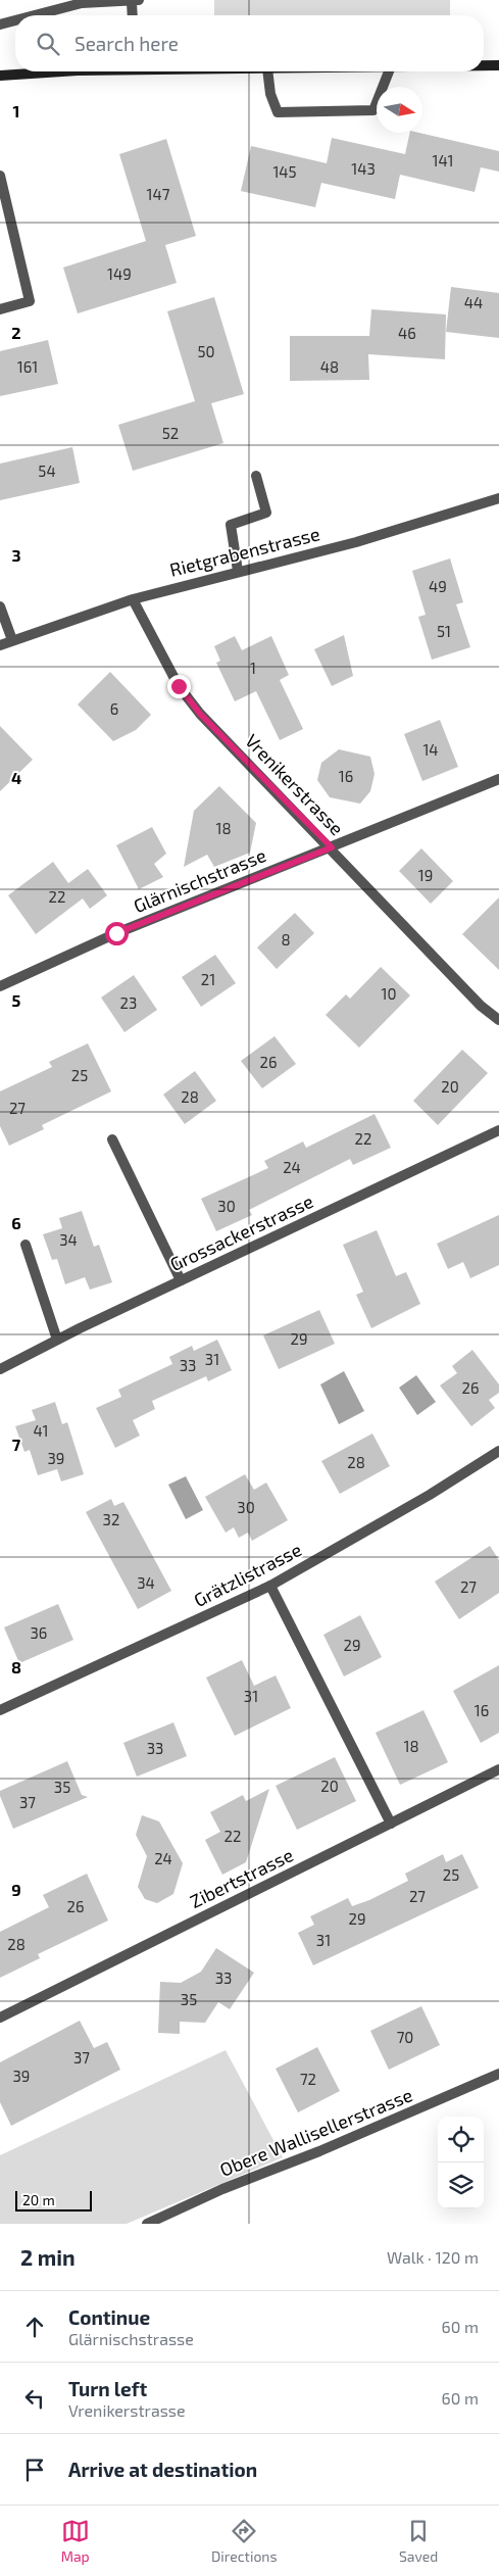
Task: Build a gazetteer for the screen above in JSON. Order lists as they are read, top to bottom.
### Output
{
  "streets": {
    "street": [
      "Rietgrabenstrasse",
      "Vrenikerstrasse",
      "Glärnischstrasse",
      "Grossackerstrasse",
      "Grätzlistrasse",
      "Zibertstrasse",
      "Obere Wallisellerstrasse"
    ]
  },
  "crossings": [
    ["Rietgrabenstrasse", "Vrenikerstrasse"],
    ["Vrenikerstrasse", "Glärnischstrasse"]
  ],
  "house_numbers": [
    "141",
    "143",
    "145",
    "147",
    "149",
    "44",
    "46",
    "50",
    "161",
    "48",
    "52",
    "54",
    "49",
    "51",
    "1",
    "6",
    "14",
    "16",
    "18",
    "19",
    "22",
    "8",
    "21",
    "10",
    "23",
    "26",
    "25",
    "20",
    "28",
    "27",
    "22",
    "24",
    "30",
    "34",
    "29",
    "31",
    "33",
    "26",
    "41",
    "39",
    "28",
    "30",
    "32",
    "34",
    "27",
    "36",
    "29",
    "31",
    "16",
    "18",
    "33",
    "20",
    "35",
    "37",
    "22",
    "24",
    "25",
    "27",
    "26",
    "29",
    "31",
    "28",
    "33",
    "35",
    "70",
    "37",
    "39",
    "72"
  ],
  "scale_bar": "20 m",
  "north": "right",
  "page": {
    "search": "Search here",
    "scale": "20 m",
    "heading": ["2 min", "Walk · 120 m"],
    "list": [
      ["Continue", "Glärnischstrasse", "60 m"],
      ["Turn left", "Vrenikerstrasse", "60 m"],
      "Arrive at destination"
    ],
    "nav": ["Map", "Directions", "Saved"]
  },
  "grid": {
    "rows": [
      "1",
      "2",
      "3",
      "4",
      "5",
      "6",
      "7",
      "8",
      "9"
    ]
  }
}
